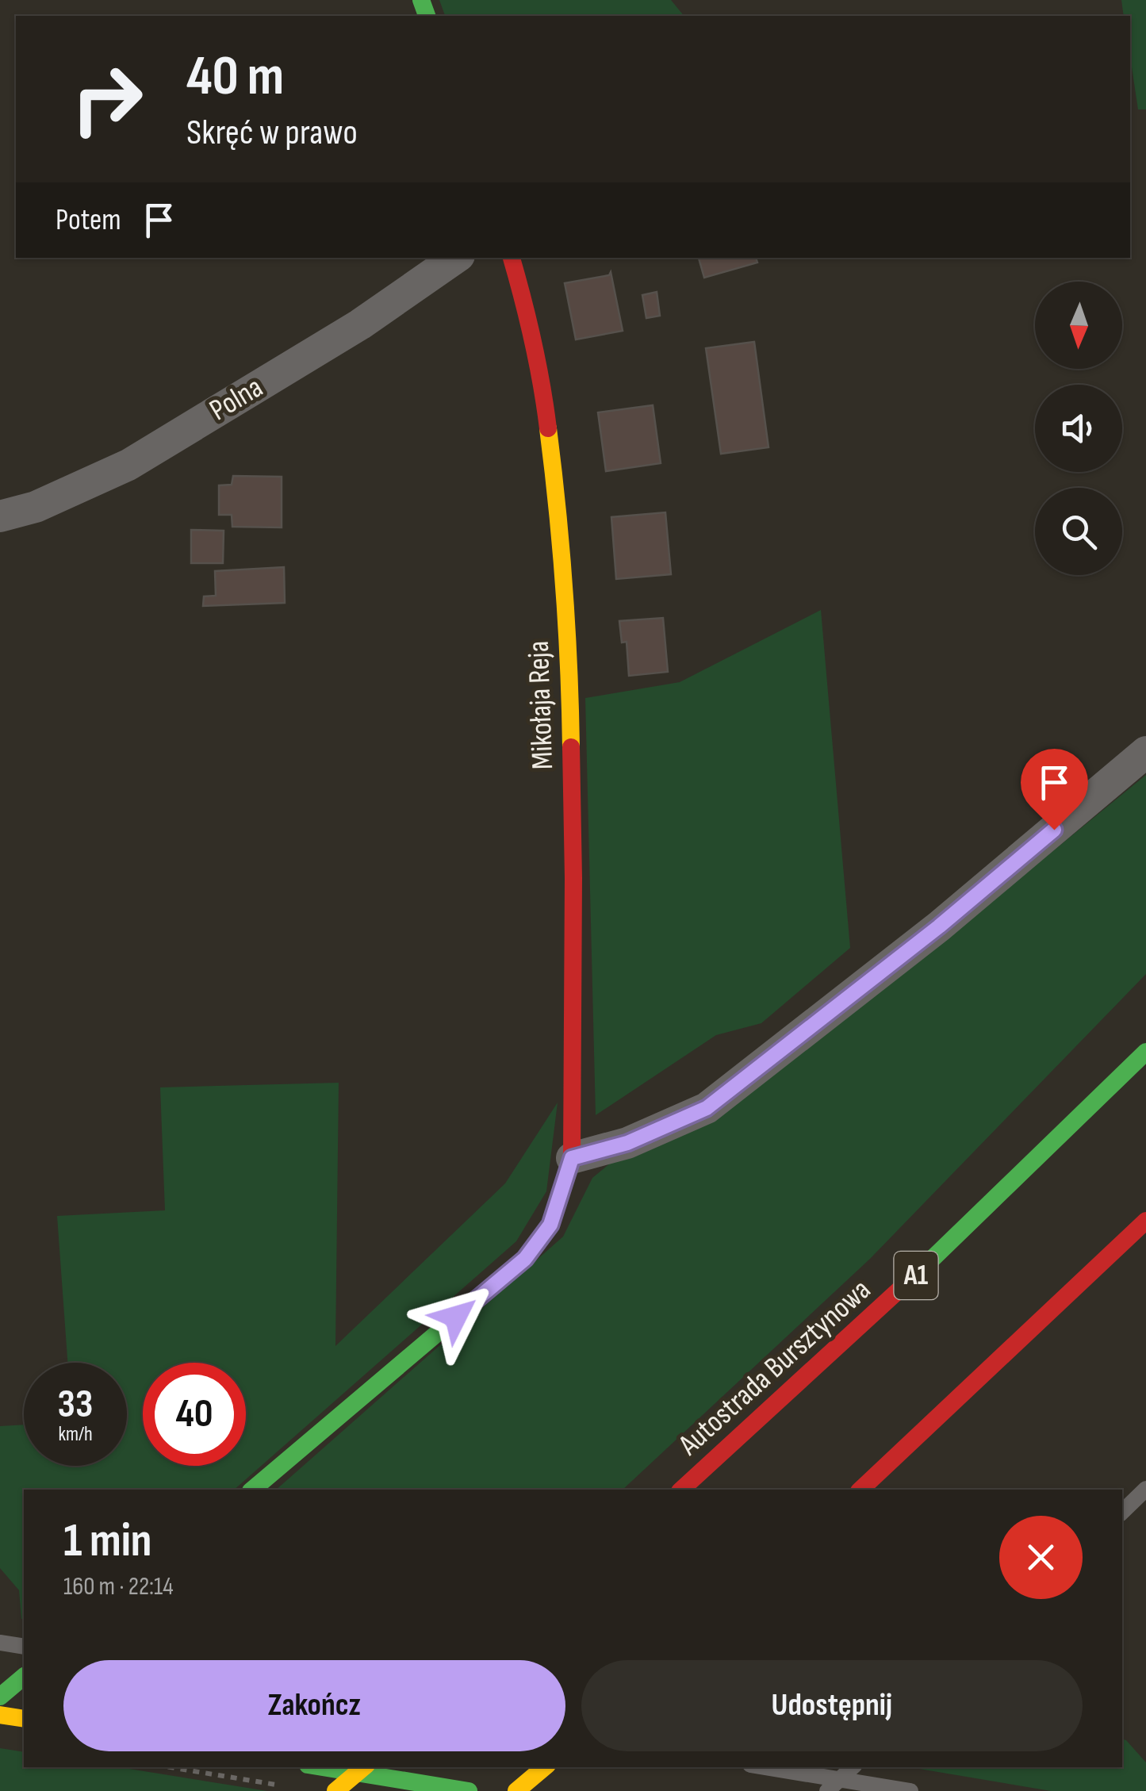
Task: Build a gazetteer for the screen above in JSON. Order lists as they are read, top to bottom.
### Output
{
  "streets": {
    "main road": ["Mikołaja Reja", "A1", "Autostrada Bursztynowa"],
    "street": ["Polna"]
  },
  "north": "bottom",
  "page": {
    "turn": ["40 m", "Skręć w prawo"],
    "then": "Potem",
    "speed": "33 km/h",
    "limit": "40",
    "heading": ["1 min", "160 m · 22:14"],
    "buttons": ["Zakończ", "Udostępnij"]
  }
}
